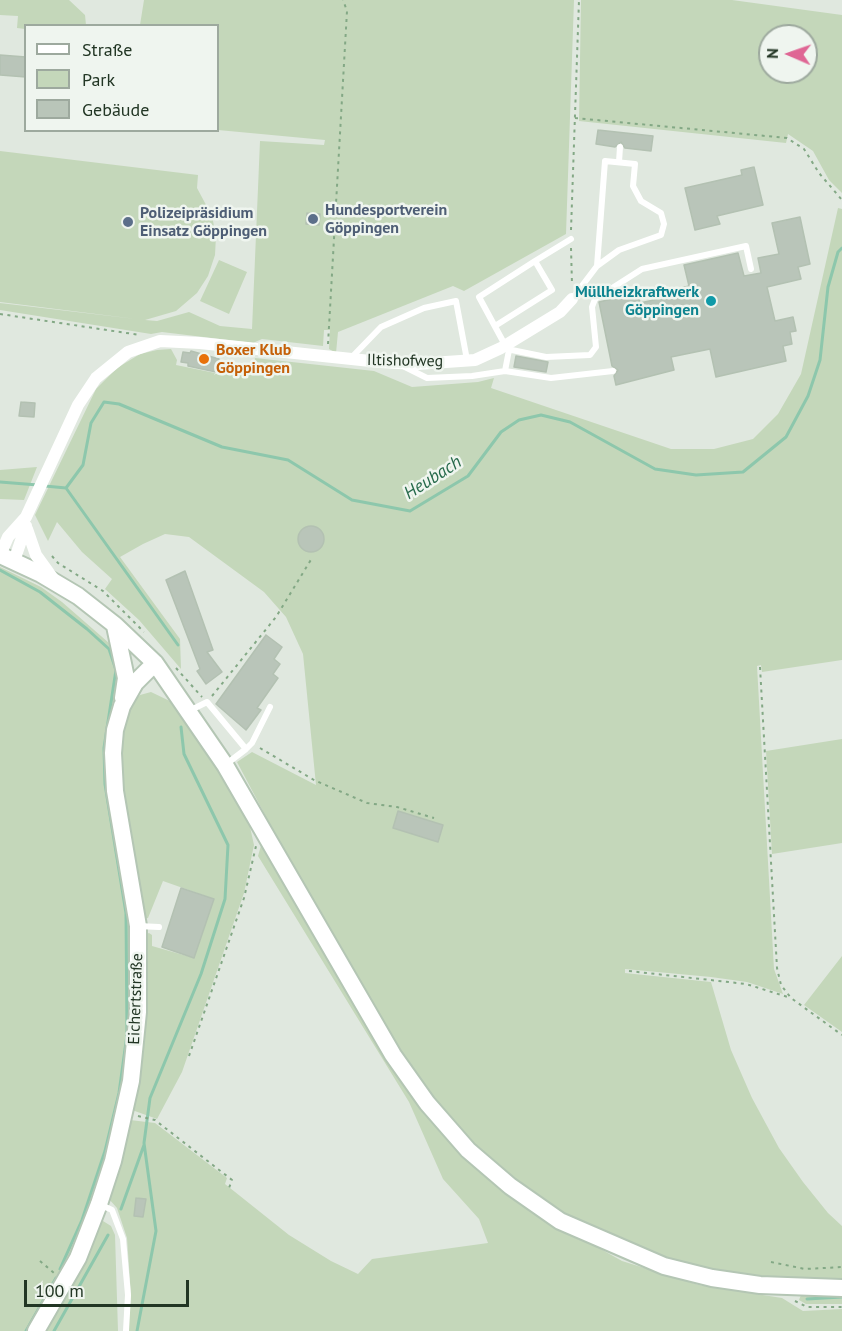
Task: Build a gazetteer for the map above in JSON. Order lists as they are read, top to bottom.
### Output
{
  "streets": {
    "main road": ["Eichertstraße"],
    "street": ["Iltishofweg"]
  },
  "water": ["Heubach"],
  "places": [
    "Hundesportverein Göppingen",
    "Polizeipräsidium Einsatz Göppingen",
    "Müllheizkraftwerk Göppingen",
    "Boxer Klub Göppingen"
  ],
  "legend": ["Straße", "Park", "Gebäude"],
  "scale_bar": "100 m",
  "north": "left"
}
